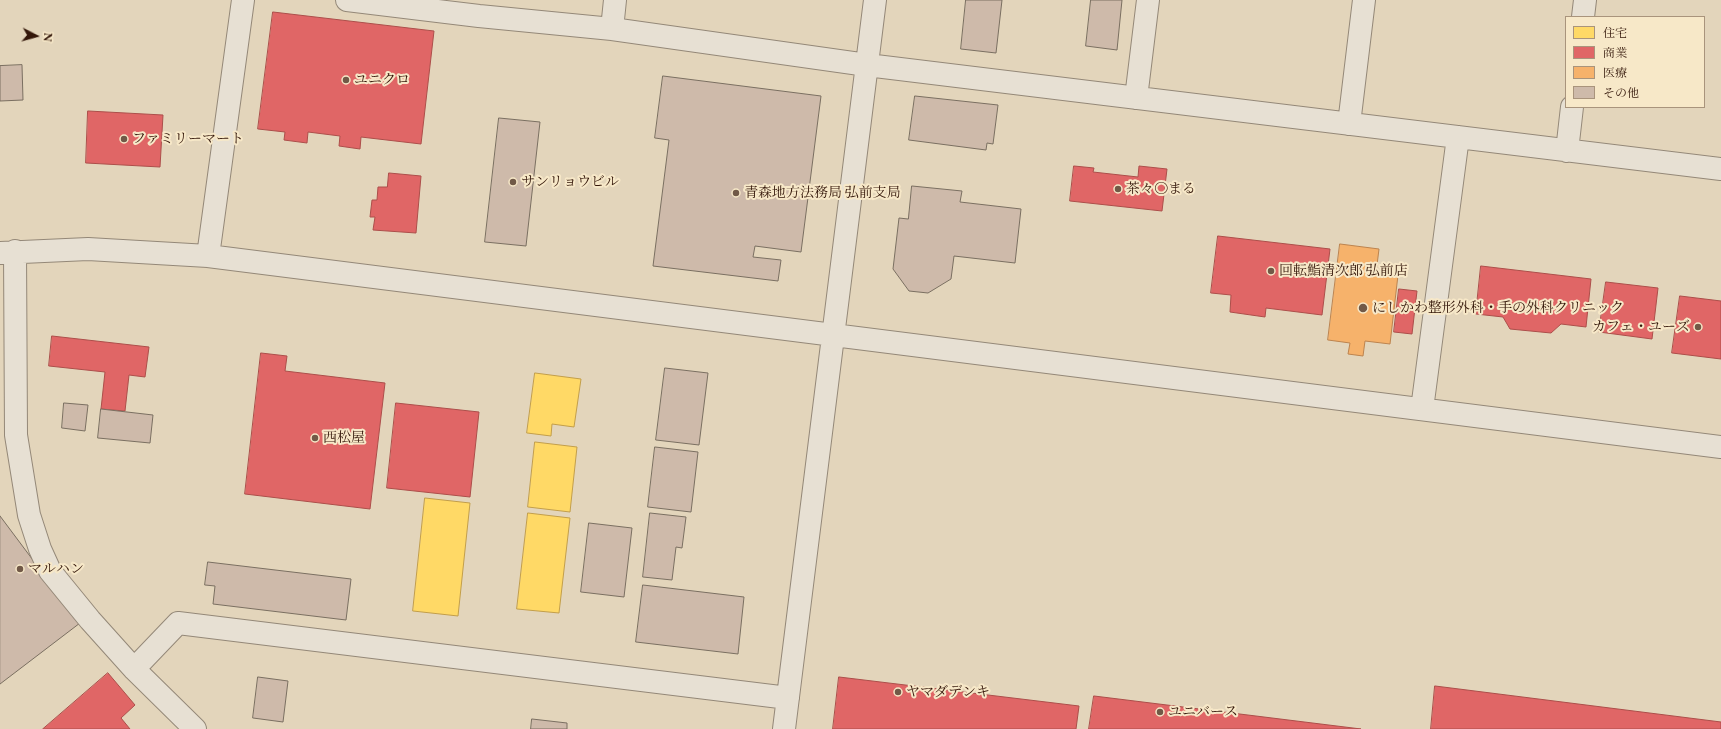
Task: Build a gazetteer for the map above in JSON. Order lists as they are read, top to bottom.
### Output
{
  "places": [
    "ユニクロ",
    "ファミリーマート",
    "サンリョウビル",
    "茶々〇まる",
    "青森地方法務局 弘前支局",
    "回転鮨清次郎 弘前店",
    "にしかわ整形外科・手の外科クリニック",
    "カフェ・ユーズ",
    "西松屋",
    "マルハン",
    "ヤマダデンキ",
    "ユニバース"
  ],
  "legend": [
    "住宅",
    "商業",
    "医療",
    "その他"
  ],
  "north": "right"
}
